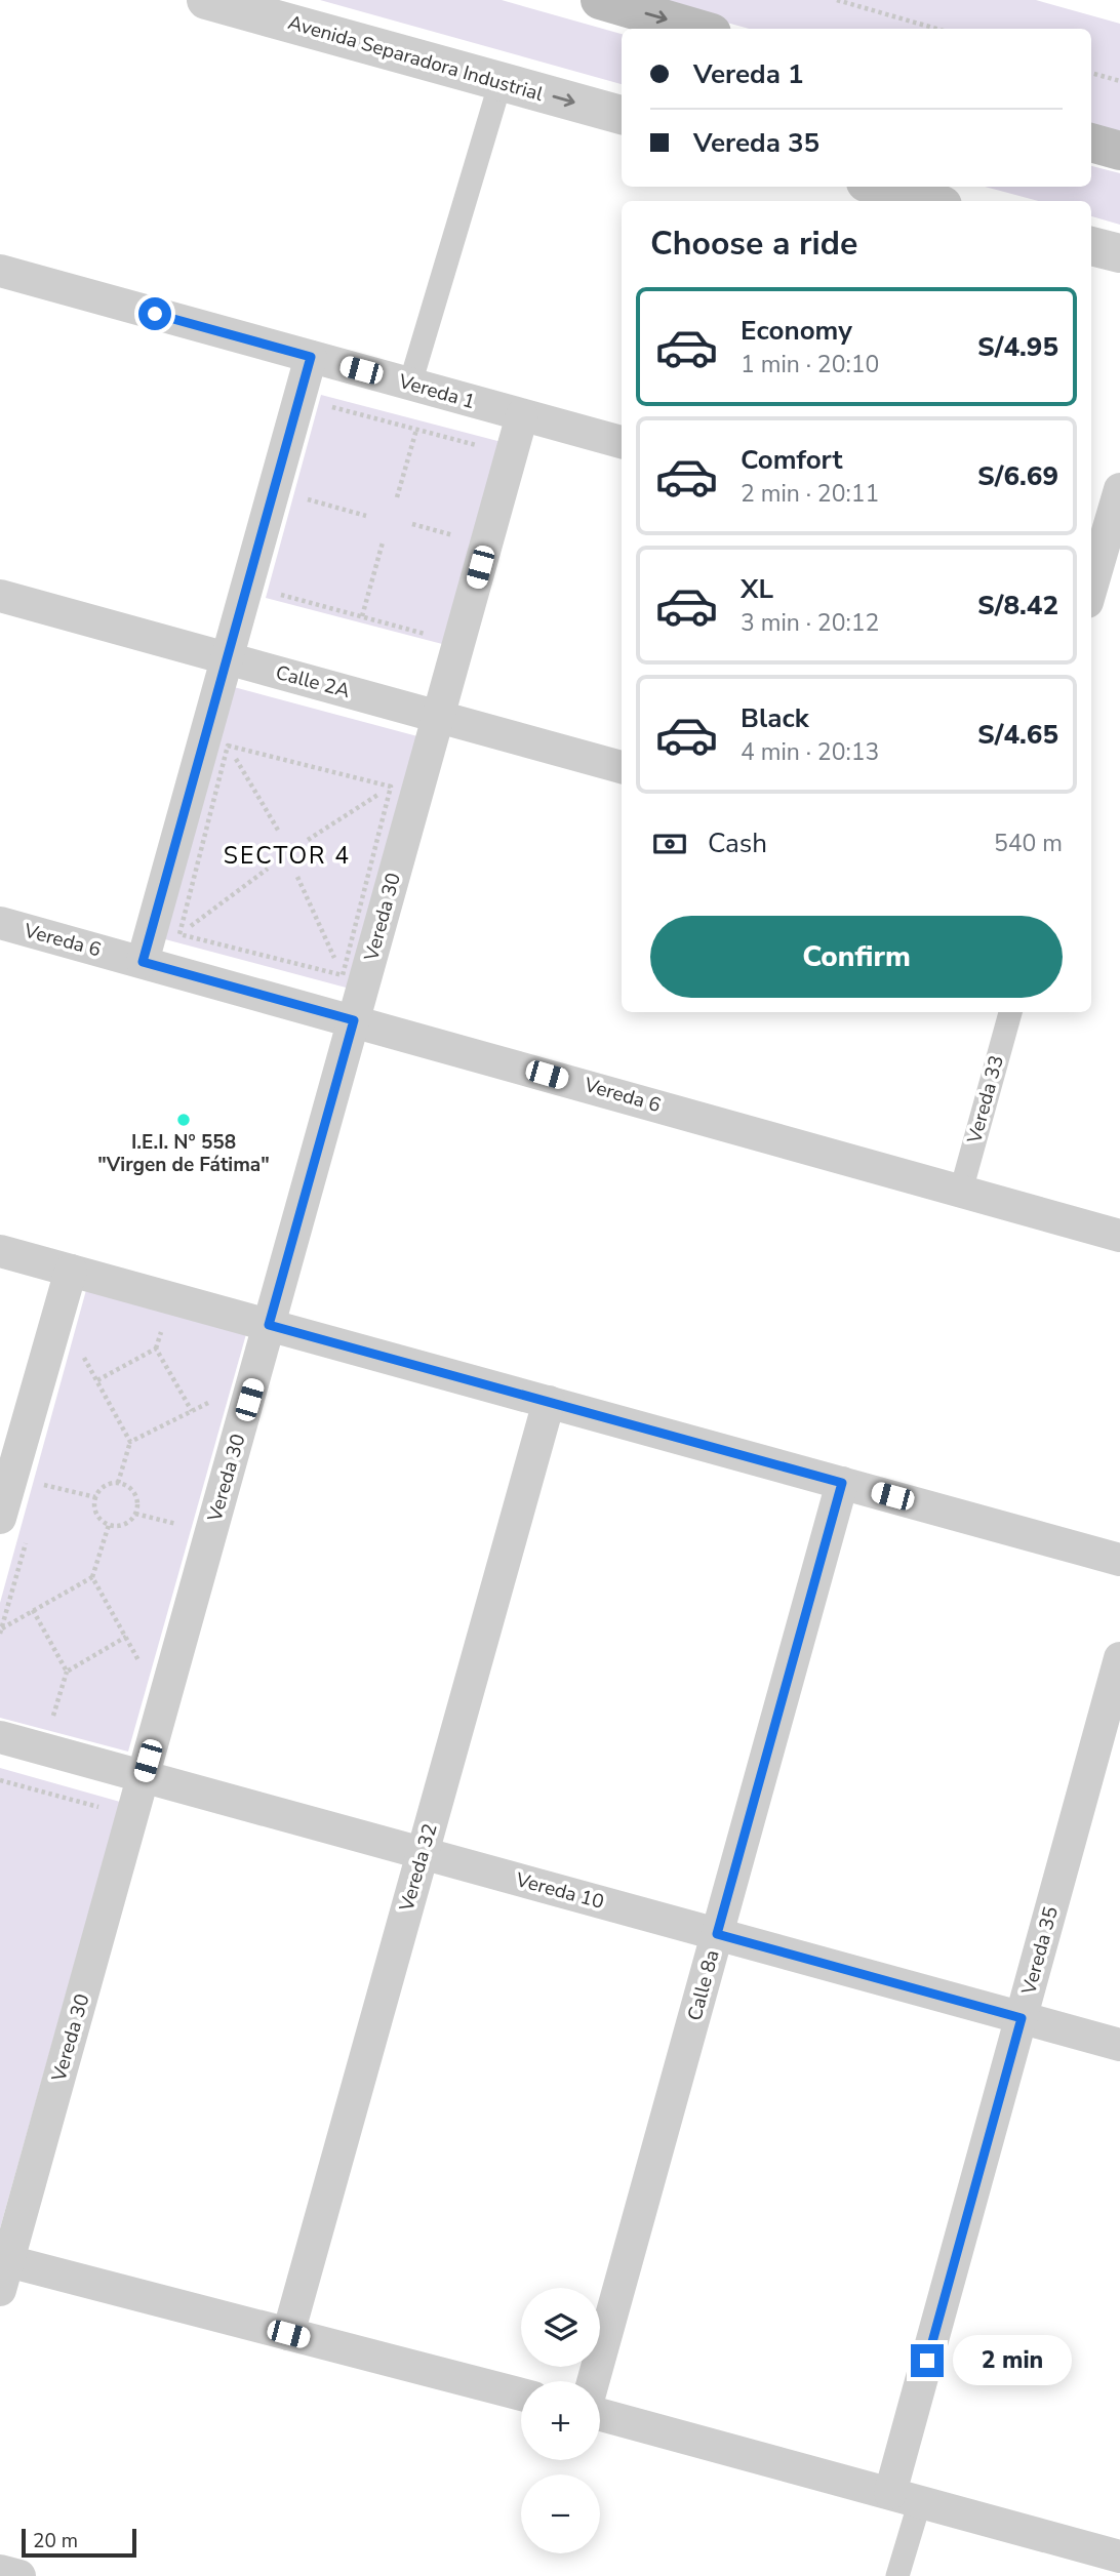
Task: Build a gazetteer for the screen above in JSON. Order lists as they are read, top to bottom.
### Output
{
  "streets": {
    "street": [
      "Avenida Separadora Industrial",
      "Vereda 1",
      "Calle 2A",
      "Vereda 30",
      "Vereda 6",
      "Vereda 33",
      "Vereda 32",
      "Vereda 10",
      "Vereda 35",
      "Calle 8a"
    ]
  },
  "crossings": [
    ["Vereda 1", "Vereda 30"],
    ["Calle 2A", "Vereda 30"],
    ["Vereda 30", "Vereda 6"],
    ["Vereda 30", "Vereda 10"],
    ["Vereda 6", "Vereda 33"],
    ["Vereda 32", "Vereda 10"],
    ["Vereda 10", "Vereda 35"],
    ["Vereda 10", "Calle 8a"]
  ],
  "districts": ["SECTOR 4"],
  "places": ["I.E.I. N° 558 \"Virgen de Fátima\""],
  "scale_bar": "20 m",
  "page": {
    "banner": ["Vereda 1", "Vereda 35"],
    "heading": "Choose a ride",
    "list": [
      {
        "name": "Economy",
        "note": "1 min · 20:10",
        "value": "S/4.95"
      },
      {
        "name": "Comfort",
        "note": "2 min · 20:11",
        "value": "S/6.69"
      },
      {
        "name": "XL",
        "note": "3 min · 20:12",
        "value": "S/8.42"
      },
      {
        "name": "Black",
        "note": "4 min · 20:13",
        "value": "S/4.65"
      }
    ],
    "pay": ["Cash", "540 m"],
    "buttons": "Confirm",
    "map_buttons": ["+", "−"],
    "bubble": "2 min",
    "scale": "20 m"
  }
}
